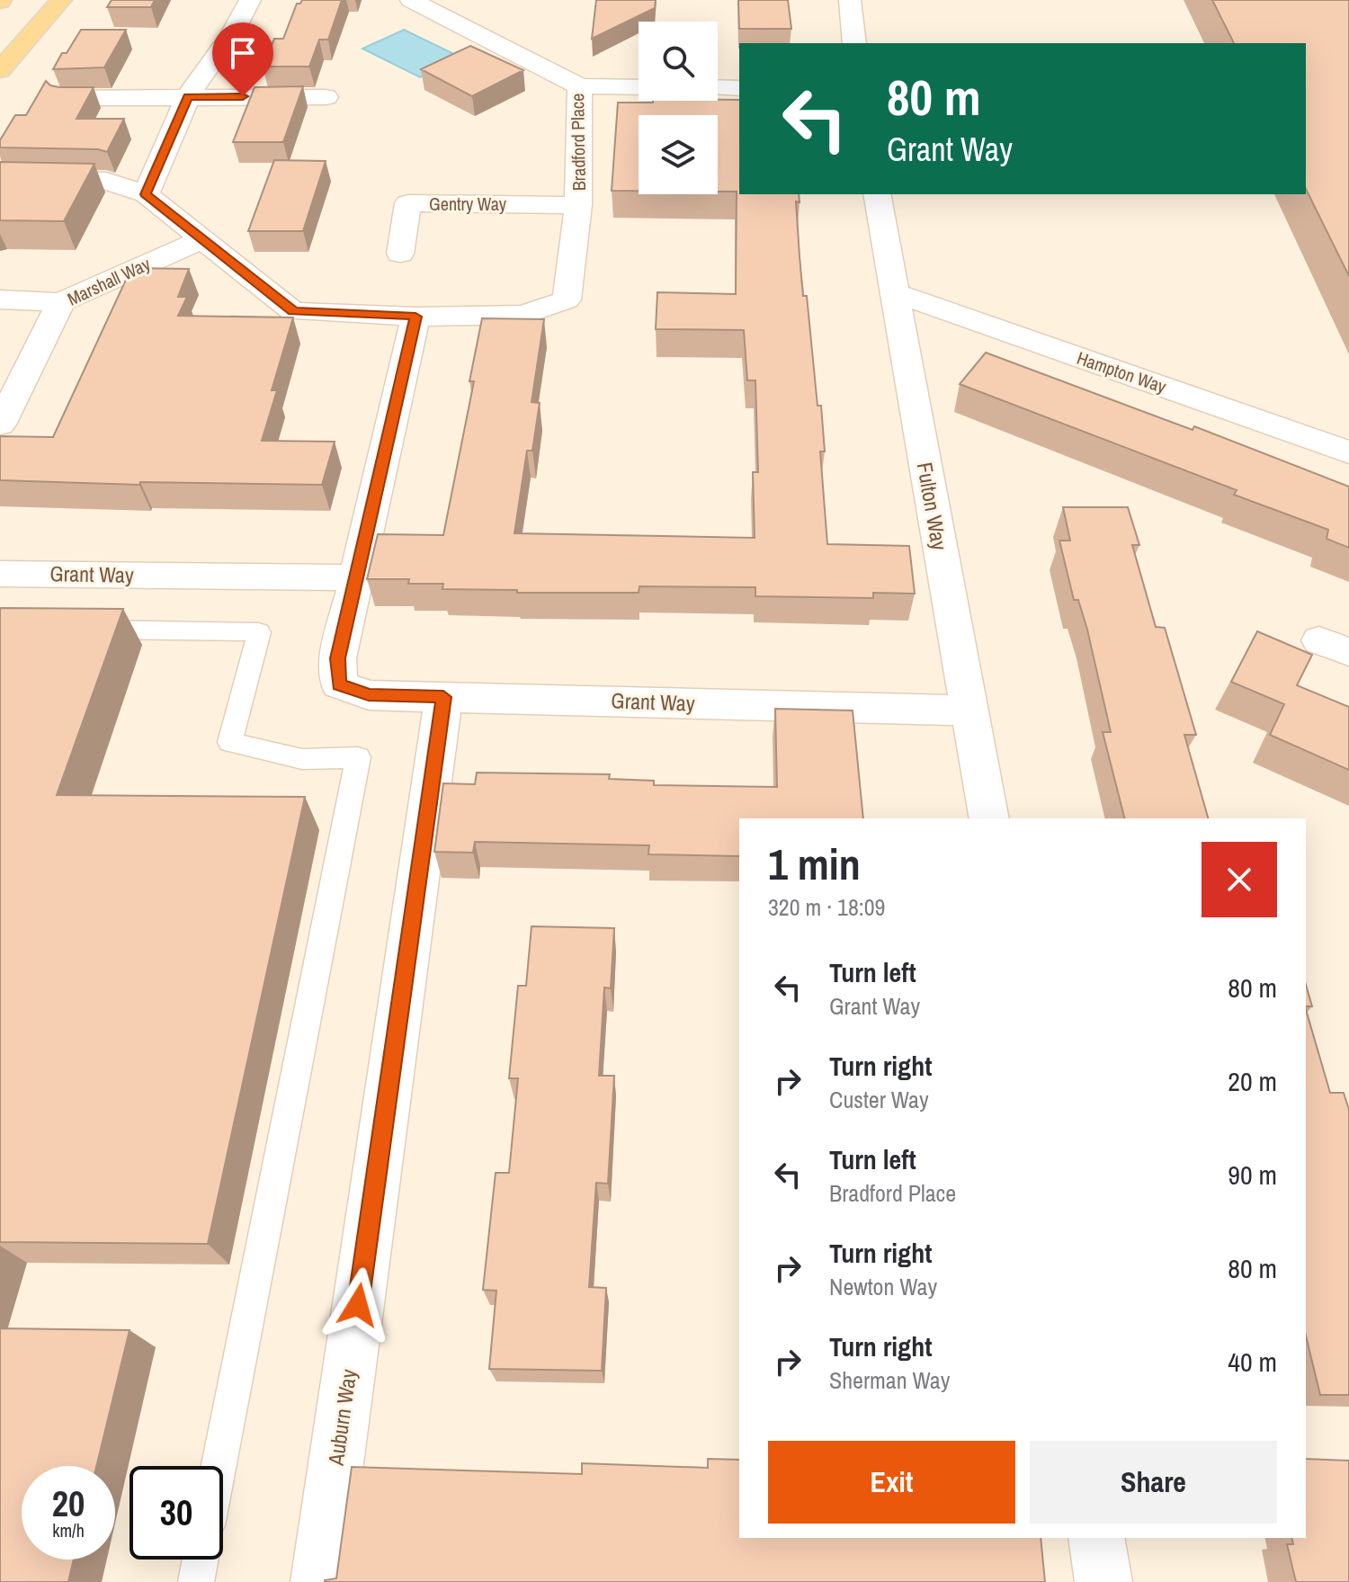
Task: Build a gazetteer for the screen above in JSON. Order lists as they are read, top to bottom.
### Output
{
  "streets": {
    "street": [
      "Bradford Place",
      "Gentry Way",
      "Marshall Way",
      "Hampton Way",
      "Fulton Way",
      "Grant Way",
      "Auburn Way"
    ]
  },
  "crossings": [
    ["Bradford Place", "Gentry Way"],
    ["Hampton Way", "Fulton Way"],
    ["Fulton Way", "Grant Way"],
    ["Grant Way", "Auburn Way"]
  ],
  "page": {
    "turn": ["80 m", "Grant Way"],
    "heading": ["1 min", "320 m · 18:09"],
    "list": [
      {
        "name": "Turn left",
        "note": "Grant Way",
        "value": "80 m"
      },
      {
        "name": "Turn right",
        "note": "Custer Way",
        "value": "20 m"
      },
      {
        "name": "Turn left",
        "note": "Bradford Place",
        "value": "90 m"
      },
      {
        "name": "Turn right",
        "note": "Newton Way",
        "value": "80 m"
      },
      {
        "name": "Turn right",
        "note": "Sherman Way",
        "value": "40 m"
      }
    ],
    "buttons": ["Exit", "Share"],
    "speed": "20 km/h",
    "limit": "30"
  }
}
